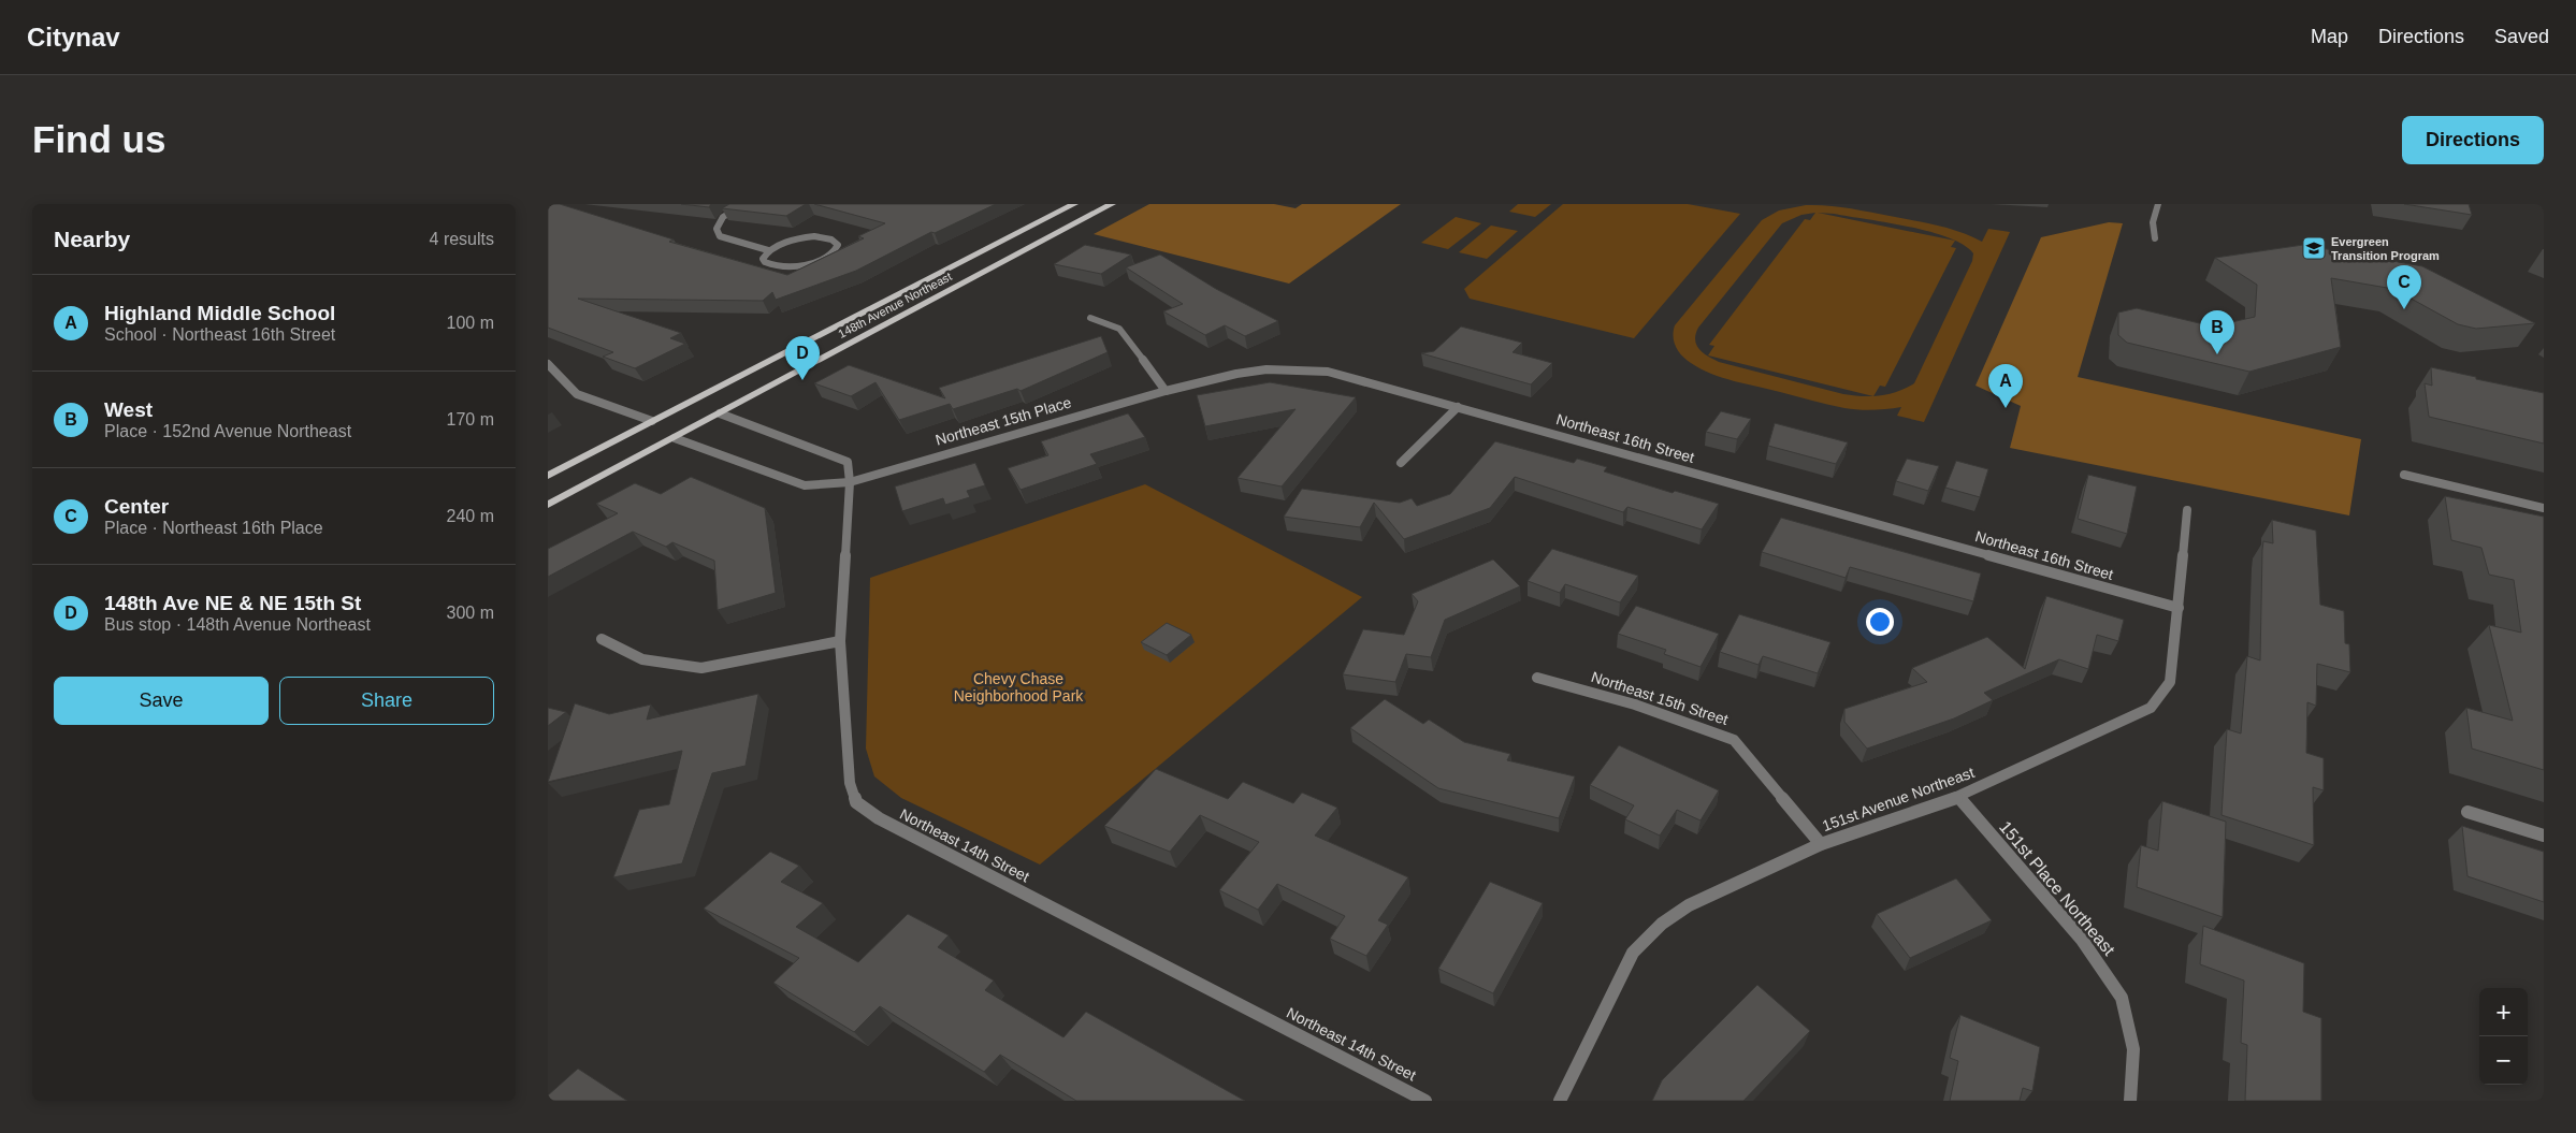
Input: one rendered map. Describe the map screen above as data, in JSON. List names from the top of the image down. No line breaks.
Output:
{"streets":{"main road":["148th Avenue Northeast"],"street":["Northeast 15th Place","Northeast 16th Street","Northeast 15th Street","151st Avenue Northeast","Northeast 14th Street","151st Place Northeast"]},"crossings":[["Northeast 15th Place","Northeast 16th Street"],["Northeast 15th Place","Northeast 14th Street"],["Northeast 16th Street","151st Avenue Northeast"],["Northeast 15th Street","151st Avenue Northeast"],["151st Avenue Northeast","151st Place Northeast"]],"parks":["Chevy Chase Neighborhood Park"],"places":{"school or university":["Evergreen Transition Program"]},"page":{"header":"Citynav","nav":["Map","Directions","Saved"],"buttons":["Directions",["Save","Share"]],"title":"Find us","heading":["Nearby","4 results"],"pins":["C","B","D","A"],"list":[{"mark":"A","name":"Highland Middle School","note":"School · Northeast 16th Street","value":"100 m"},{"mark":"B","name":"West","note":"Place · 152nd Avenue Northeast","value":"170 m"},{"mark":"C","name":"Center","note":"Place · Northeast 16th Place","value":"240 m"},{"mark":"D","name":"148th Ave NE & NE 15th St","note":"Bus stop · 148th Avenue Northeast","value":"300 m"}],"map_buttons":["+","−"]}}
